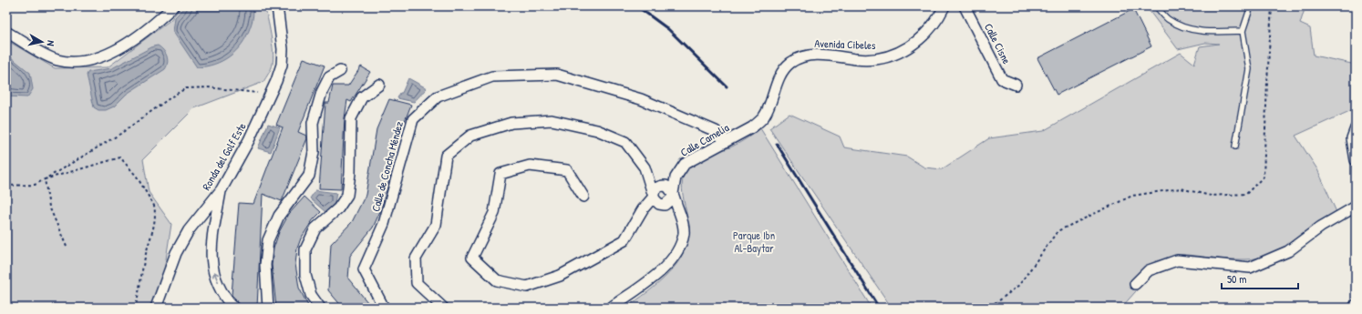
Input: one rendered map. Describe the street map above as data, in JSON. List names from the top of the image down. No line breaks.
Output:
{"streets":{"street":["Calle Cisne","Avenida Cibeles","Calle Camelia","Ronda del Golf Este","Calle de Concha Méndez"]},"crossings":[["Avenida Cibeles","Calle Camelia"],["Calle Camelia","Calle de Concha Méndez"]],"parks":["Parque Ibn Al-Baytar"],"scale_bar":"50 m","north":"right"}
